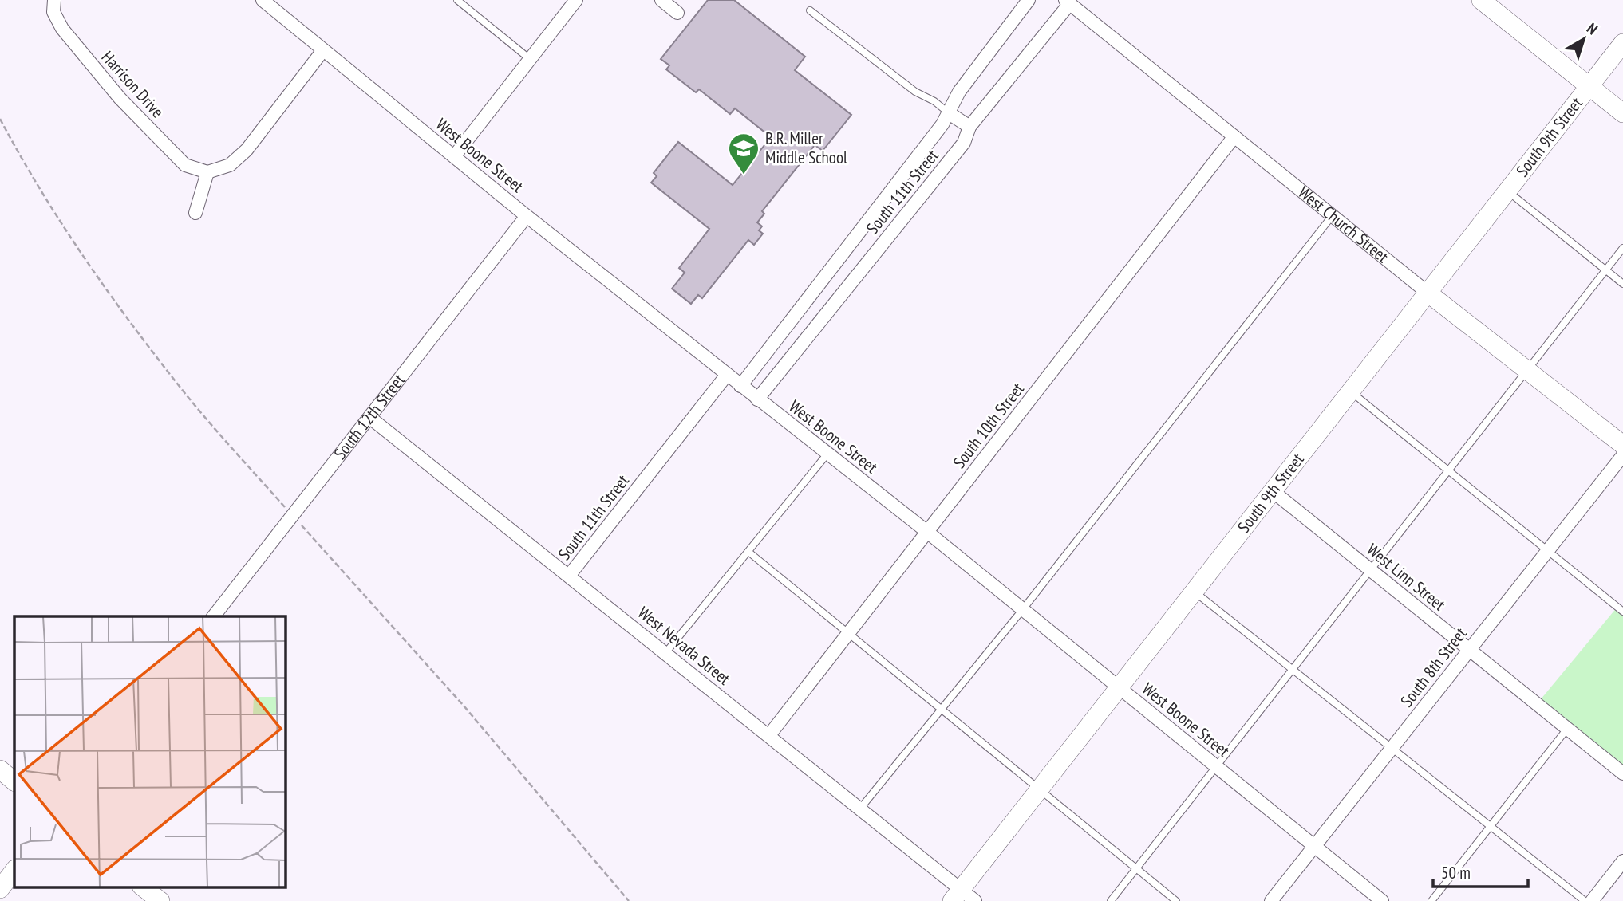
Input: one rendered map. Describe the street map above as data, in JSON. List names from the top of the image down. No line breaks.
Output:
{"streets":{"main road":["South 9th Street","West Church Street"],"street":["Harrison Drive","West Boone Street","South 11th Street","South 12th Street","South 10th Street","West Linn Street","West Nevada Street","South 8th Street"]},"crossings":[["South 9th Street","West Boone Street"],["South 9th Street","West Church Street"],["South 9th Street","West Linn Street"],["South 9th Street","West Nevada Street"],["West Boone Street","South 11th Street"],["West Boone Street","South 12th Street"],["West Boone Street","South 10th Street"],["West Boone Street","South 8th Street"],["South 11th Street","West Church Street"],["South 11th Street","West Nevada Street"],["West Church Street","South 10th Street"],["South 12th Street","West Nevada Street"],["South 10th Street","West Nevada Street"],["West Linn Street","South 8th Street"]],"places":{"school or university":["B.R. Miller Middle School"]},"scale_bar":"50 m","north":"top right"}
